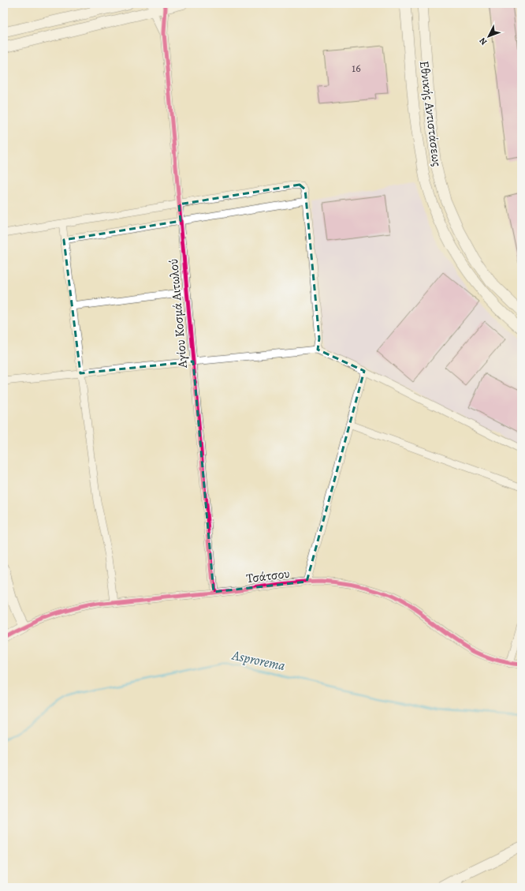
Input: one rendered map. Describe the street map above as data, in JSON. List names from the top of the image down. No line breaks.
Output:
{"streets":{"main road":["Εθνικής Αντιστάσεως","Τσάτσου"],"street":["Αγίου Κοσμά Αιτωλού"]},"crossings":[["Αγίου Κοσμά Αιτωλού","Τσάτσου"]],"water":["Asprorema"],"house_numbers":["16"],"north":"bottom left"}
